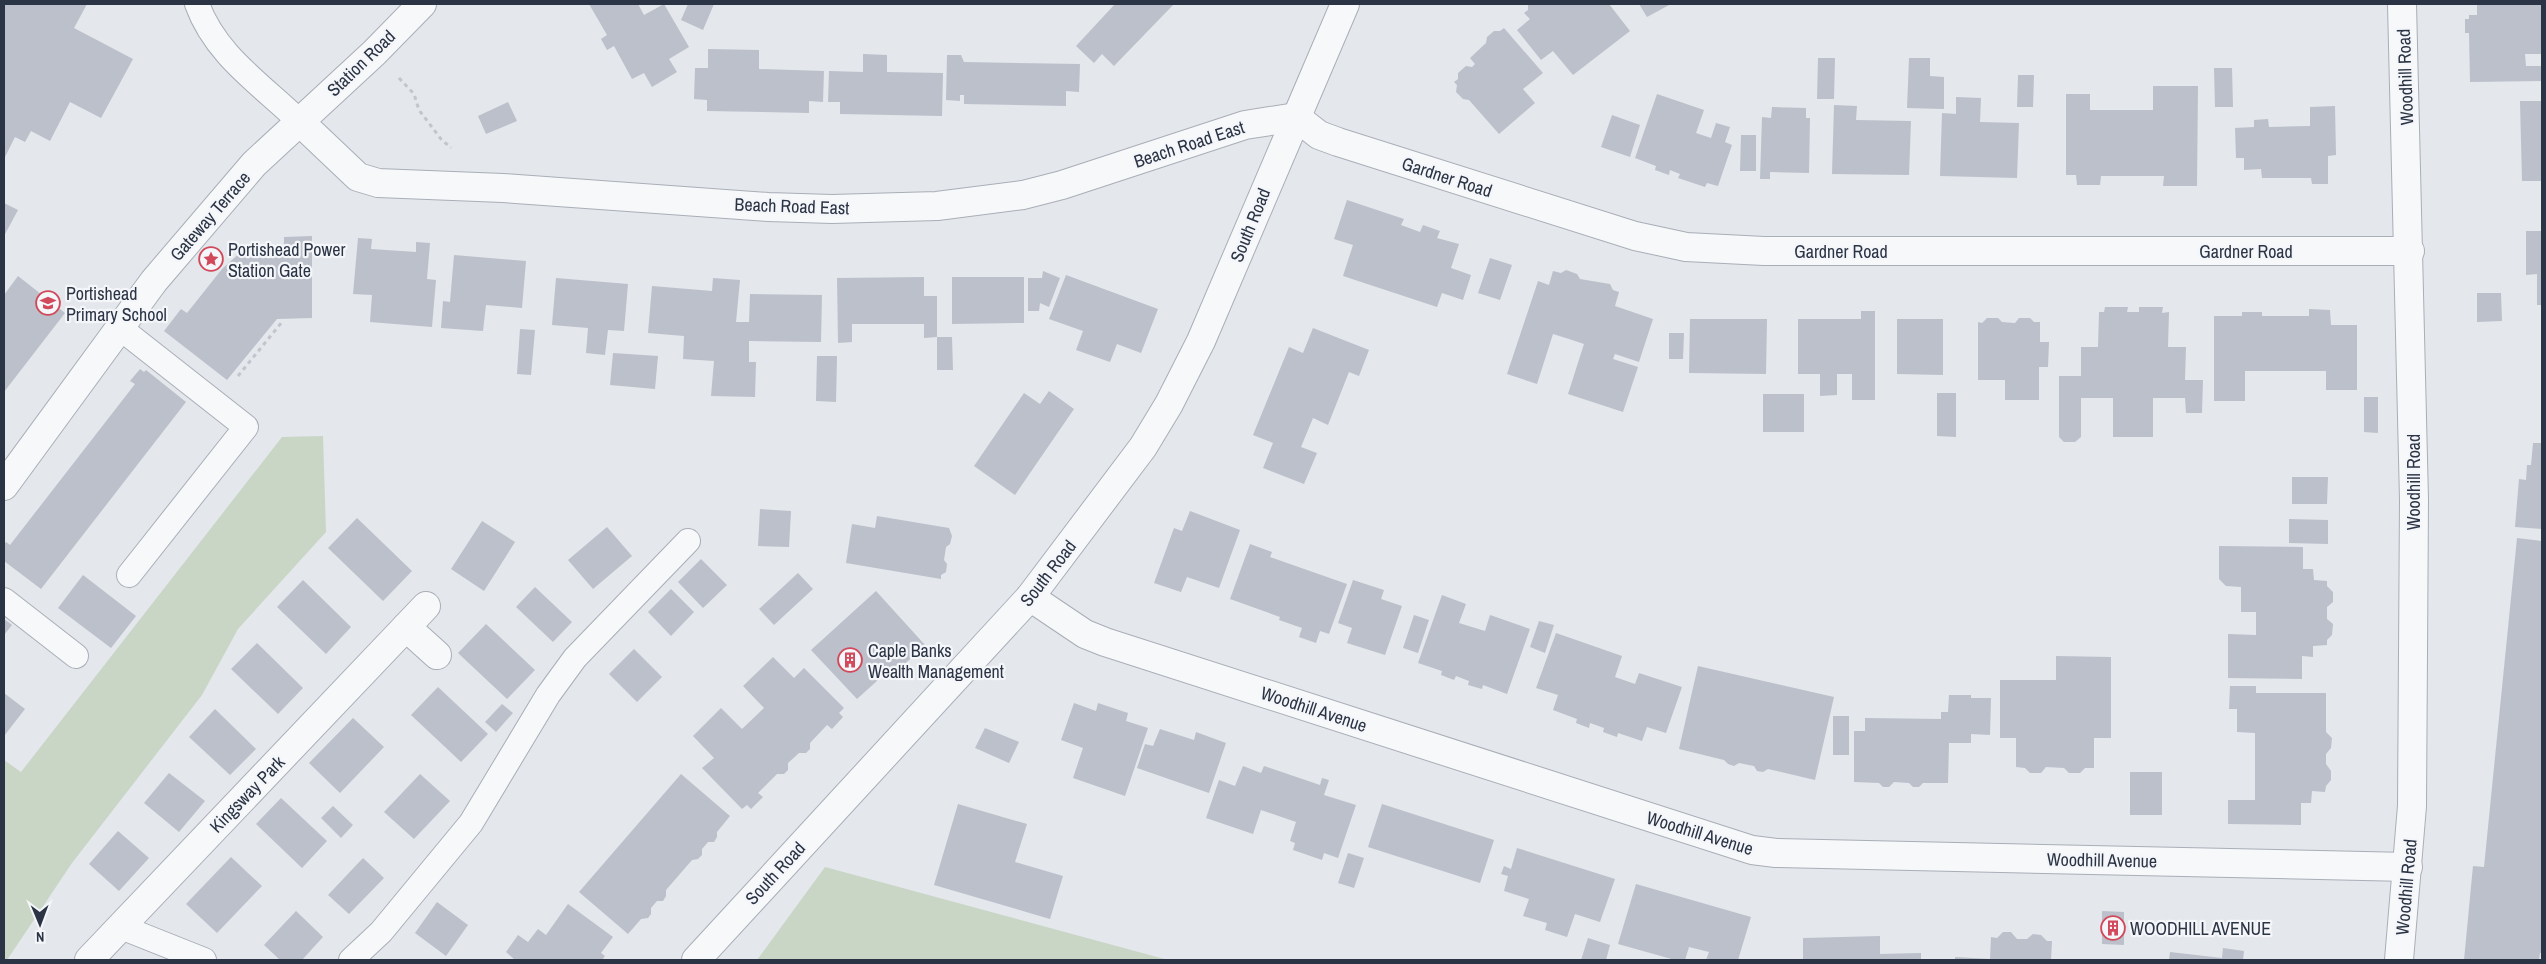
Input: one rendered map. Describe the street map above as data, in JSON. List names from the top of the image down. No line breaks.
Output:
{"streets":{"street":["Station Road","Woodhill Road","Beach Road East","Gardner Road","Gateway Terrace","South Road","Woodhill Avenue","Kingsway Park"]},"crossings":[["Station Road","Beach Road East"],["Station Road","Gateway Terrace"],["Woodhill Road","Gardner Road"],["Woodhill Road","Woodhill Avenue"],["Beach Road East","Gardner Road"],["Beach Road East","Gateway Terrace"],["Beach Road East","South Road"],["Gardner Road","South Road"],["South Road","Woodhill Avenue"]],"places":{"place":["Portishead Power Station Gate"],"school or university":["Portishead Primary School"],"building":["Caple Banks Wealth Management","WOODHILL AVENUE"]},"north":"bottom"}
